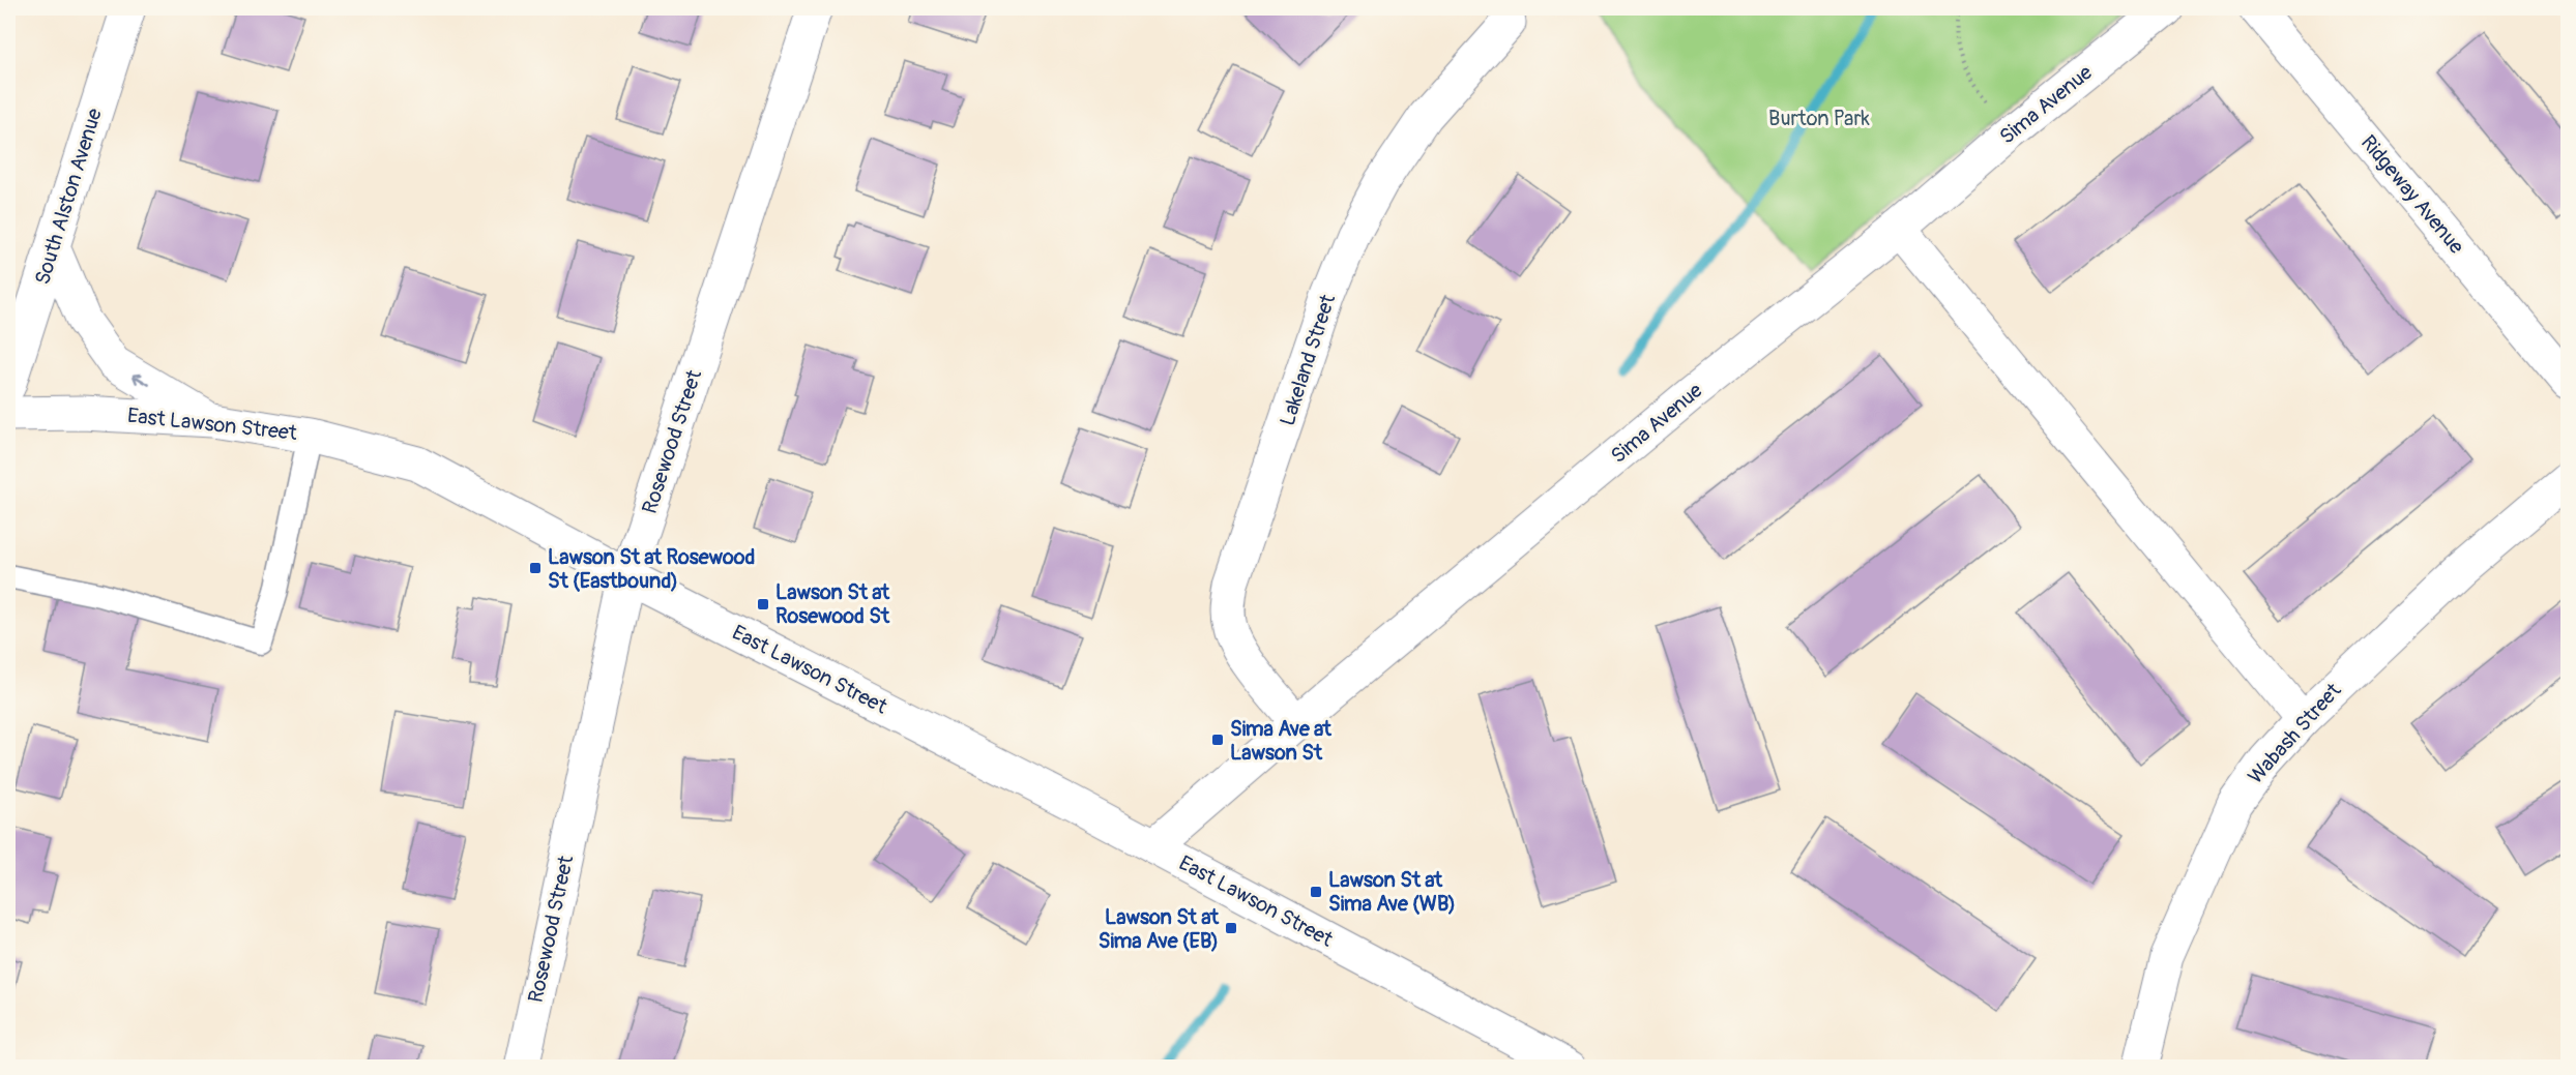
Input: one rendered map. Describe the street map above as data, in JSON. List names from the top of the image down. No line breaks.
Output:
{"streets":{"street":["Sima Avenue","Ridgeway Avenue","South Alston Avenue","Lakeland Street","East Lawson Street","Rosewood Street","Wabash Street"]},"crossings":[["Sima Avenue","Lakeland Street"],["Sima Avenue","East Lawson Street"],["East Lawson Street","Rosewood Street"]],"parks":["Burton Park"],"places":{"transit":["Lawson St at Rosewood St (Eastbound)","Lawson St at Rosewood St","Sima Ave at Lawson St","Lawson St at Sima Ave (WB)","Lawson St at Sima Ave (EB)"]}}
